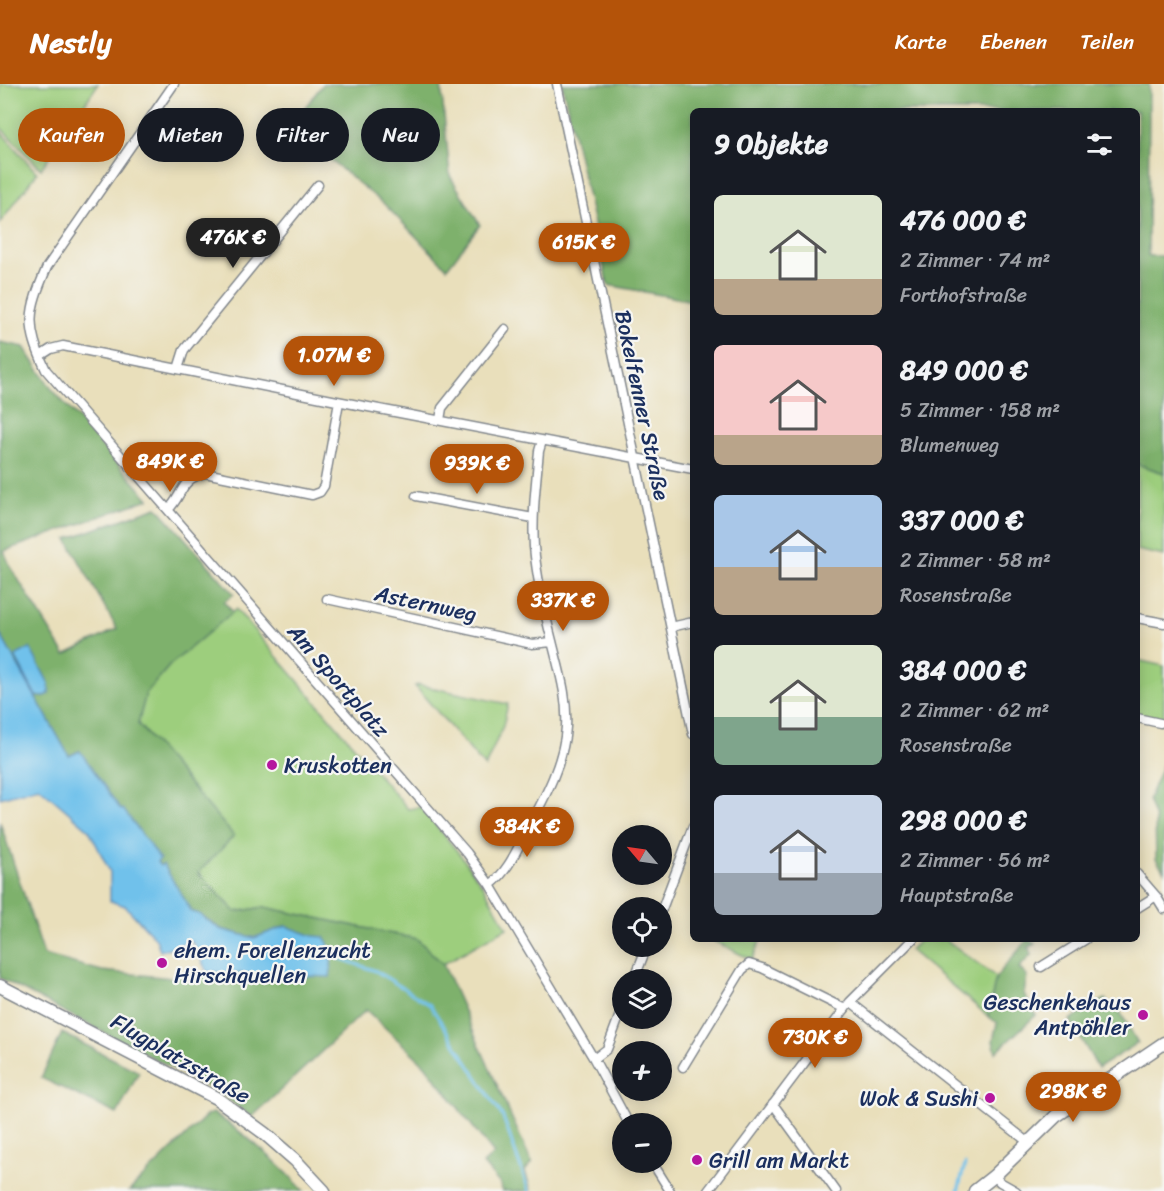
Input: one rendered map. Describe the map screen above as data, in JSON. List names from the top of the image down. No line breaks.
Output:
{"streets":{"street":["Bokelfenner Straße","Asternweg","Am Sportplatz","Flugplatzstraße"]},"places":["Kruskotten","ehem. Forellenzucht Hirschquellen","Geschenkehaus Antpöhler","Wok & Sushi","Grill am Markt"],"north":"top left","page":{"header":"Nestly","nav":["Karte","Ebenen","Teilen"],"chip":["Kaufen","Mieten","Filter","Neu"],"heading":"9 Objekte","list":[{"name":"476 000 €","note":"2 Zimmer · 74 m² · Forthofstraße"},{"name":"849 000 €","note":"5 Zimmer · 158 m² · Blumenweg"},{"name":"337 000 €","note":"2 Zimmer · 58 m² · Rosenstraße"},{"name":"384 000 €","note":"2 Zimmer · 62 m² · Rosenstraße"},{"name":"298 000 €","note":"2 Zimmer · 56 m² · Hauptstraße"}],"price":["476K €","615K €","1.07M €","849K €","939K €","337K €","384K €","730K €","298K €"],"map_buttons":["+","−"]}}
